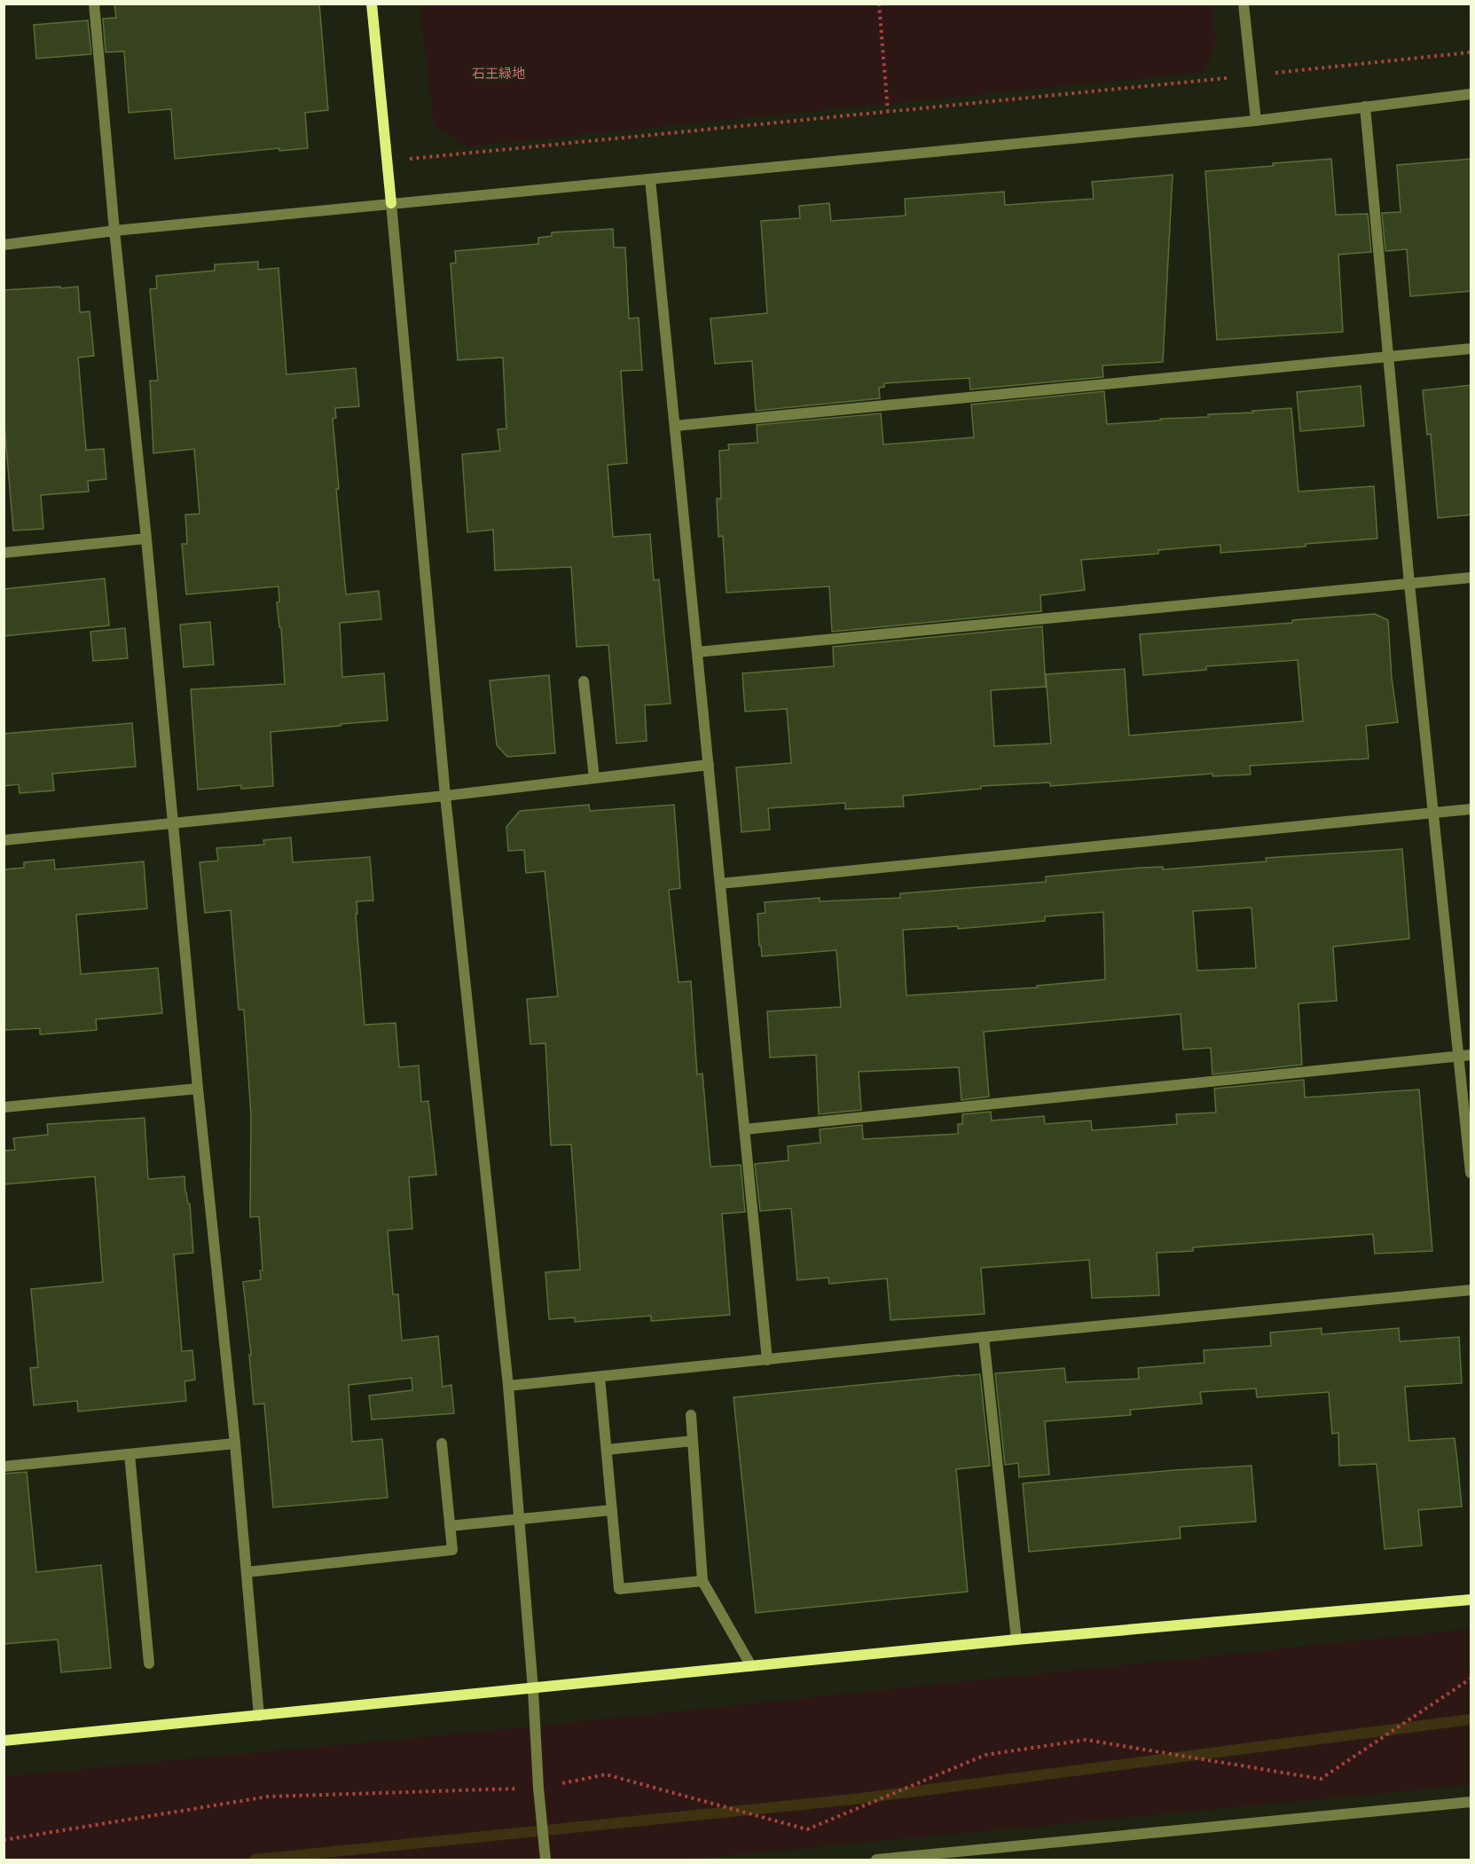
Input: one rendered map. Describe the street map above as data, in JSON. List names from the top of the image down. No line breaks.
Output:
{"parks":["石王緑地"]}
